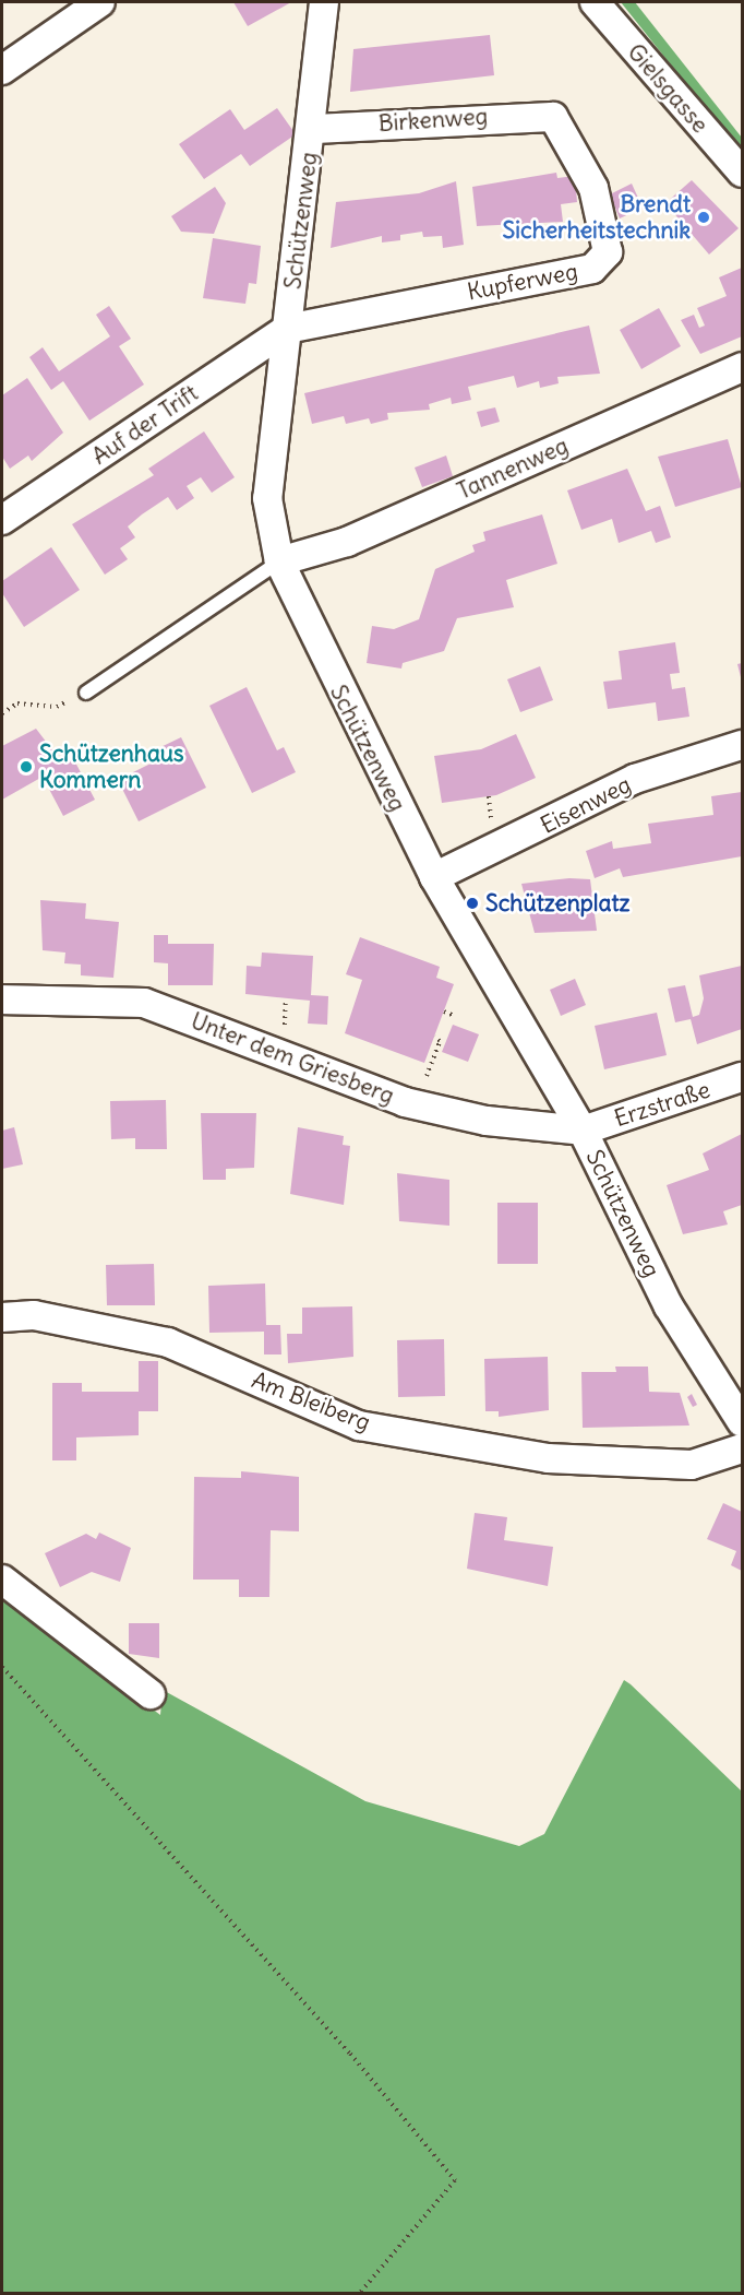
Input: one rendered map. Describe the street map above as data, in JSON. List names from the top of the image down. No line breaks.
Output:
{"streets":{"street":["Gielsgasse","Birkenweg","Schützenweg","Kupferweg","Auf der Trift","Tannenweg","Eisenweg","Unter dem Griesberg","Erzstraße","Am Bleiberg"]},"crossings":[["Birkenweg","Schützenweg"],["Birkenweg","Kupferweg"],["Schützenweg","Kupferweg"],["Schützenweg","Auf der Trift"],["Schützenweg","Tannenweg"],["Schützenweg","Eisenweg"],["Schützenweg","Unter dem Griesberg"],["Schützenweg","Erzstraße"],["Kupferweg","Auf der Trift"],["Unter dem Griesberg","Erzstraße"]],"places":["Brendt Sicherheitstechnik","Schützenhaus Kommern","Schützenplatz"]}
